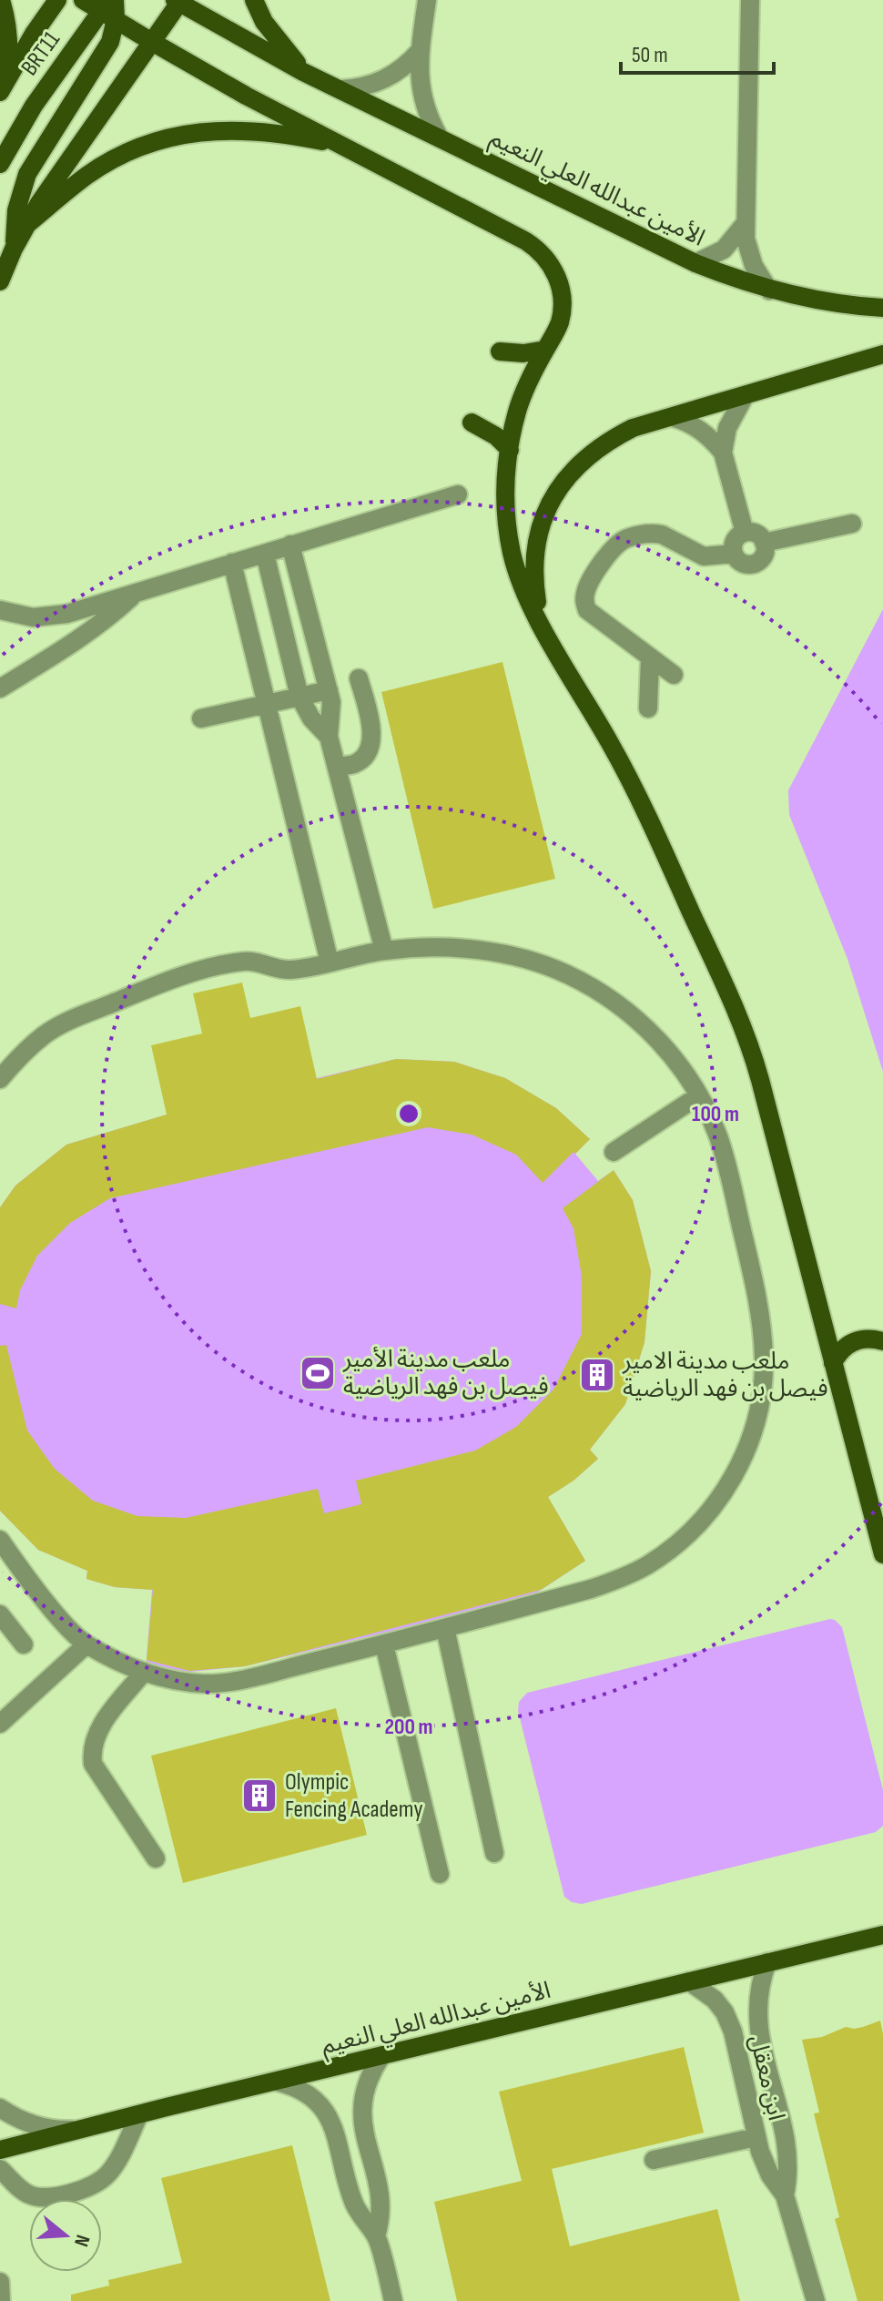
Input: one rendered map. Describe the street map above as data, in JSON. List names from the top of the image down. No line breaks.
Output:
{"streets":{"main road":["BRT11","الأمين عبدالله العلي النعيم"],"street":["ابن معقل"]},"crossings":[["الأمين عبدالله العلي النعيم","ابن معقل"]],"places":{"sports":["ملعب مدينة الأمير فيصل بن فهد الرياضية"],"building":["ملعب مدينة الامير فيصل بن فهد الرياضية","Olympic Fencing Academy"]},"scale_bar":"50 m","north":"right","rings":["100 m","200 m"]}
